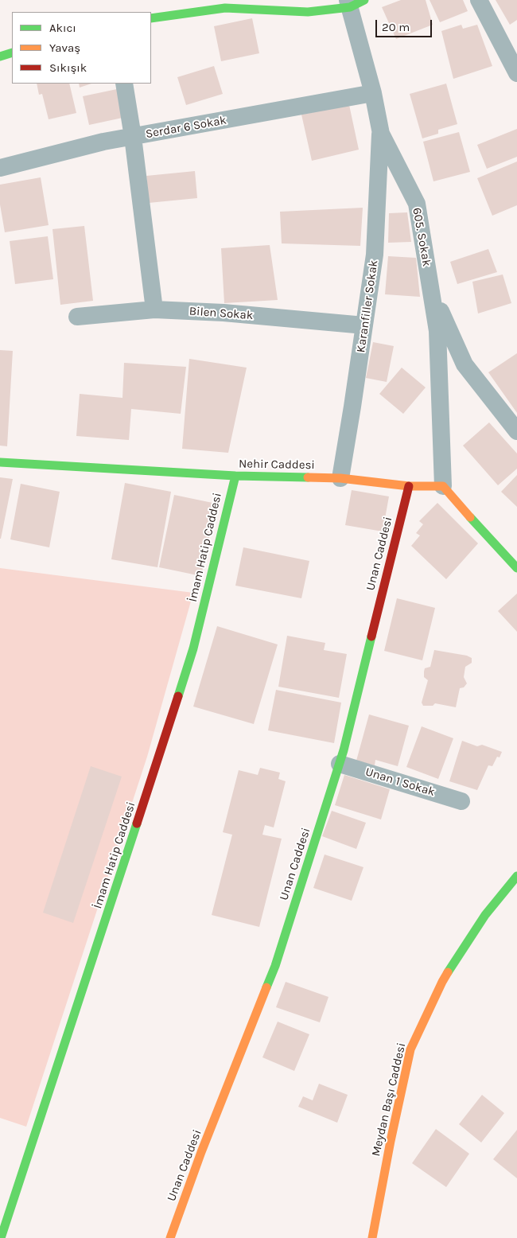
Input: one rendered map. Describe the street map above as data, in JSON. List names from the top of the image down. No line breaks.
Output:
{"streets":{"street":["Serdar 6 Sokak","605. Sokak","Karanfiller Sokak","Bilen Sokak","Nehir Caddesi","İmam Hatip Caddesi","Unan Caddesi","Unan 1 Sokak","Meydan Başı Caddesi"]},"crossings":[["Serdar 6 Sokak","605. Sokak"],["605. Sokak","Karanfiller Sokak"],["605. Sokak","Nehir Caddesi"],["Karanfiller Sokak","Bilen Sokak"],["Karanfiller Sokak","Nehir Caddesi"],["Nehir Caddesi","İmam Hatip Caddesi"],["Nehir Caddesi","Unan Caddesi"],["Unan Caddesi","Unan 1 Sokak"]],"legend":["Akıcı","Yavaş","Sıkışık"],"scale_bar":"20 m"}
